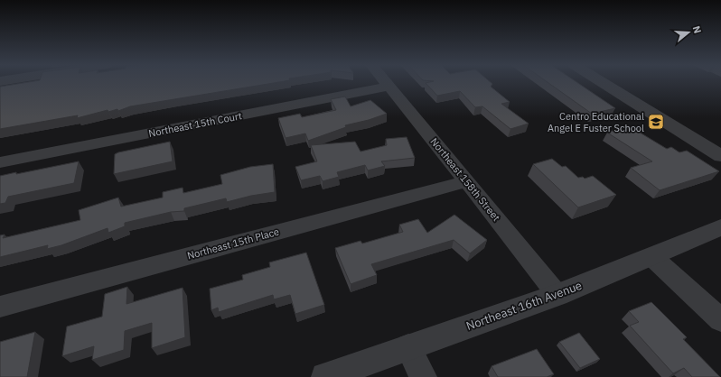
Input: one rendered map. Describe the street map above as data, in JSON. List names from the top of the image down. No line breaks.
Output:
{"streets":{"street":["Northeast 15th Court","Northeast 158th Street","Northeast 15th Place","Northeast 16th Avenue"]},"crossings":[["Northeast 15th Court","Northeast 158th Street"],["Northeast 158th Street","Northeast 15th Place"],["Northeast 158th Street","Northeast 16th Avenue"]],"places":{"school or university":["Centro Educational Angel E Fuster School"]},"north":"right"}
